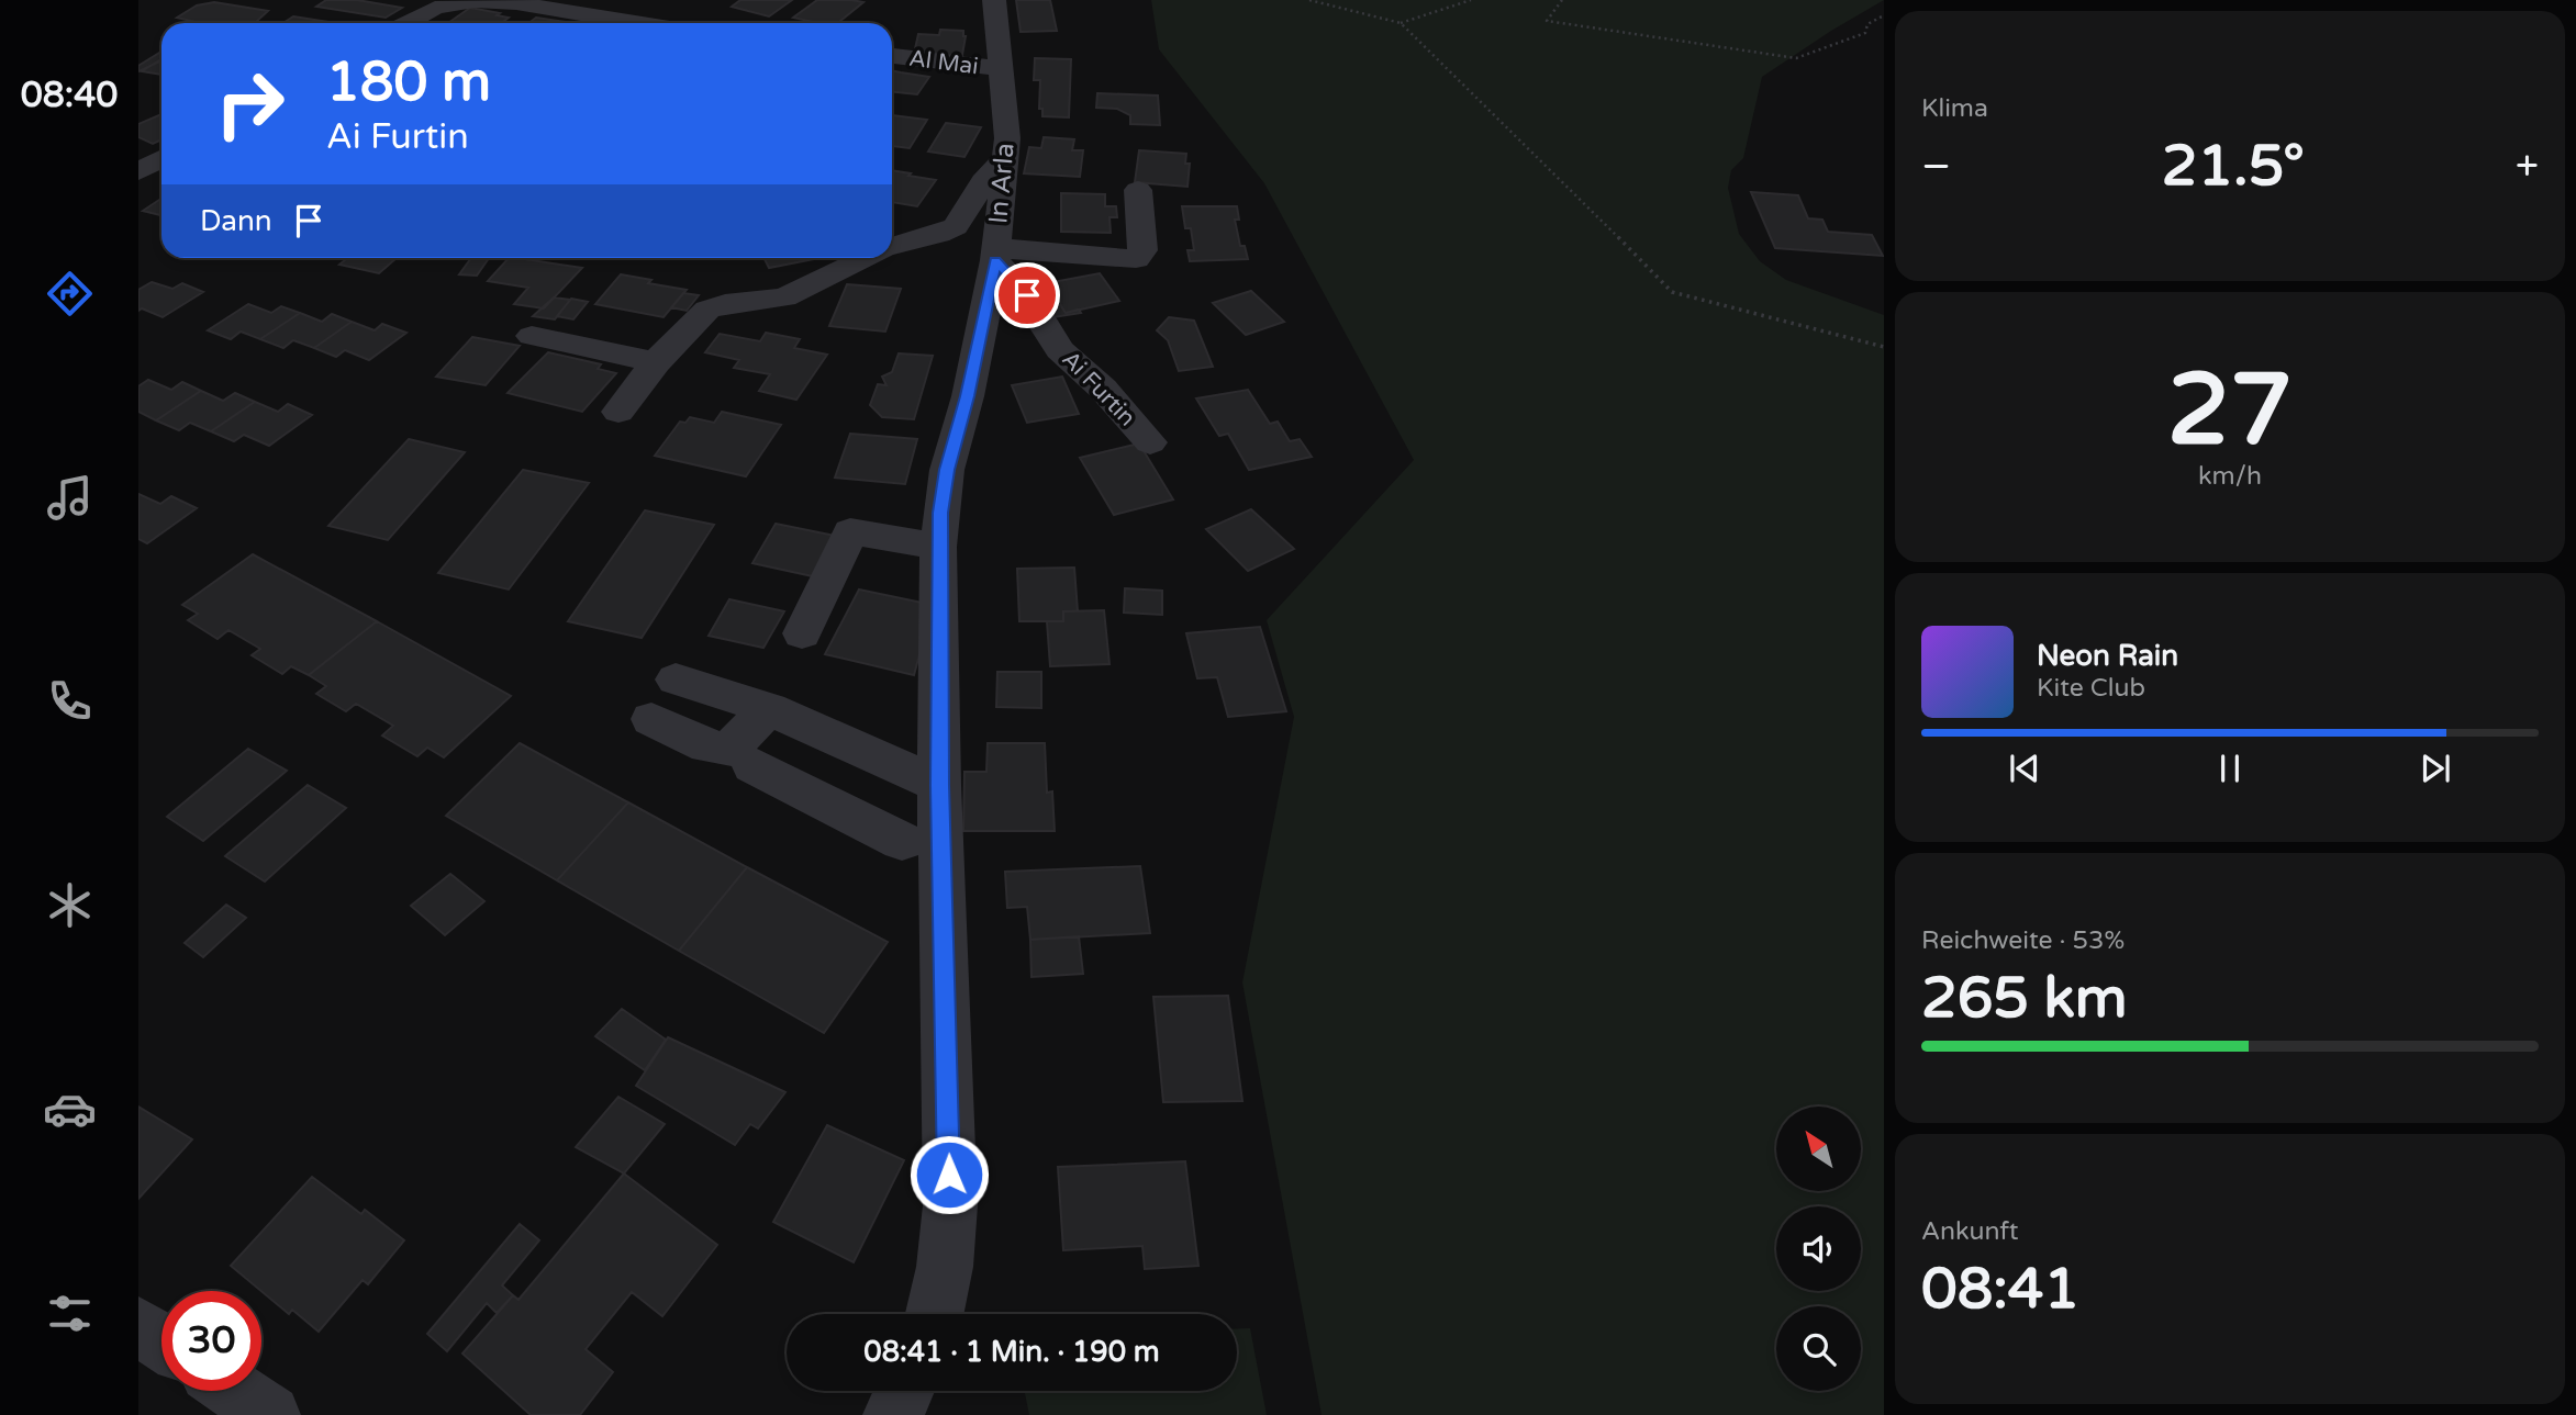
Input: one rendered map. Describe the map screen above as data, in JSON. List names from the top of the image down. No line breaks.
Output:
{"streets":{"street":["Al Mai","In Arla","Ai Furtin"]},"crossings":[["Al Mai","In Arla"],["In Arla","Ai Furtin"]],"north":"top left","page":{"tabs":"08:40","tile":["Klima",["27","km/h"],["Reichweite · 53%","265 km"],["Ankunft","08:41"]],"turn":["180 m","Ai Furtin"],"heat":["−","21.5°","+"],"then":"Dann","song":["Neon Rain","Kite Club"],"limit":"30","trip":"08:41 · 1 Min. · 190 m"}}
